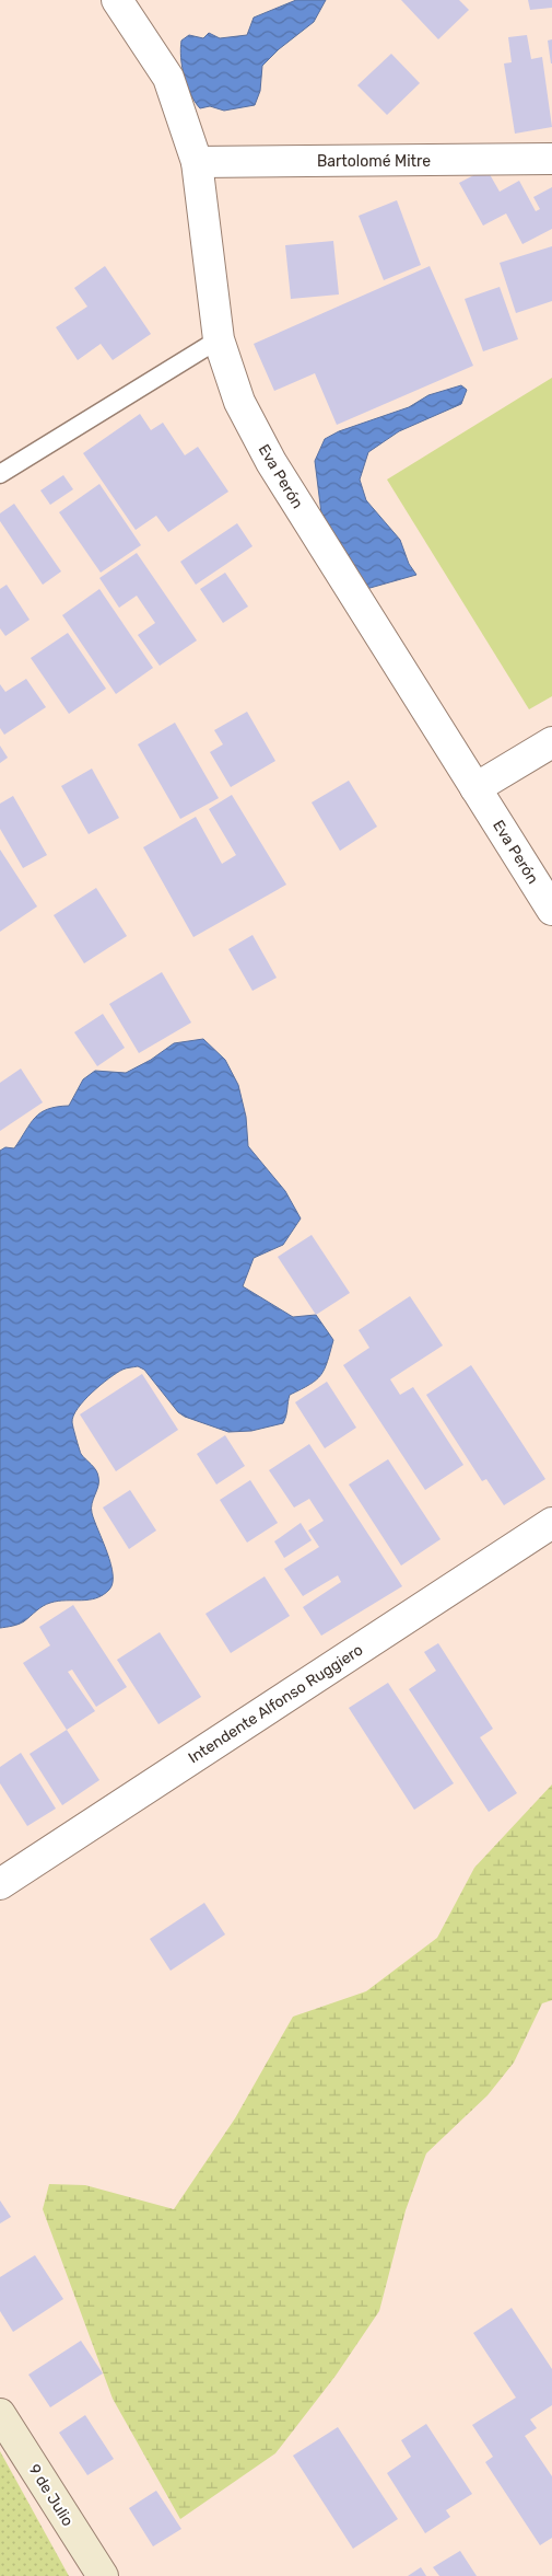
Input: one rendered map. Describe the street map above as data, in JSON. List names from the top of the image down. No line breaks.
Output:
{"streets":{"main road":["9 de Julio"],"street":["Bartolomé Mitre","Eva Perón","Intendente Alfonso Ruggiero"]},"crossings":[["Bartolomé Mitre","Eva Perón"]]}
